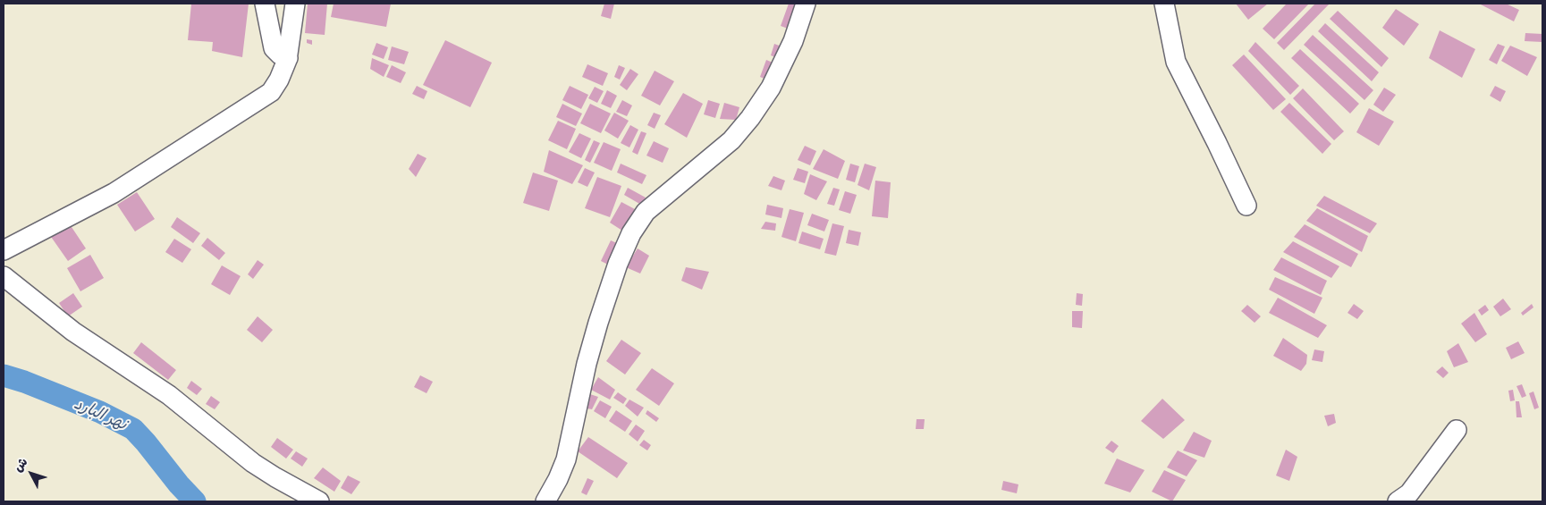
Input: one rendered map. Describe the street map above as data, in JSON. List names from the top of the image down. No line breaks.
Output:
{"water":["نهر البارد"],"north":"top left"}
